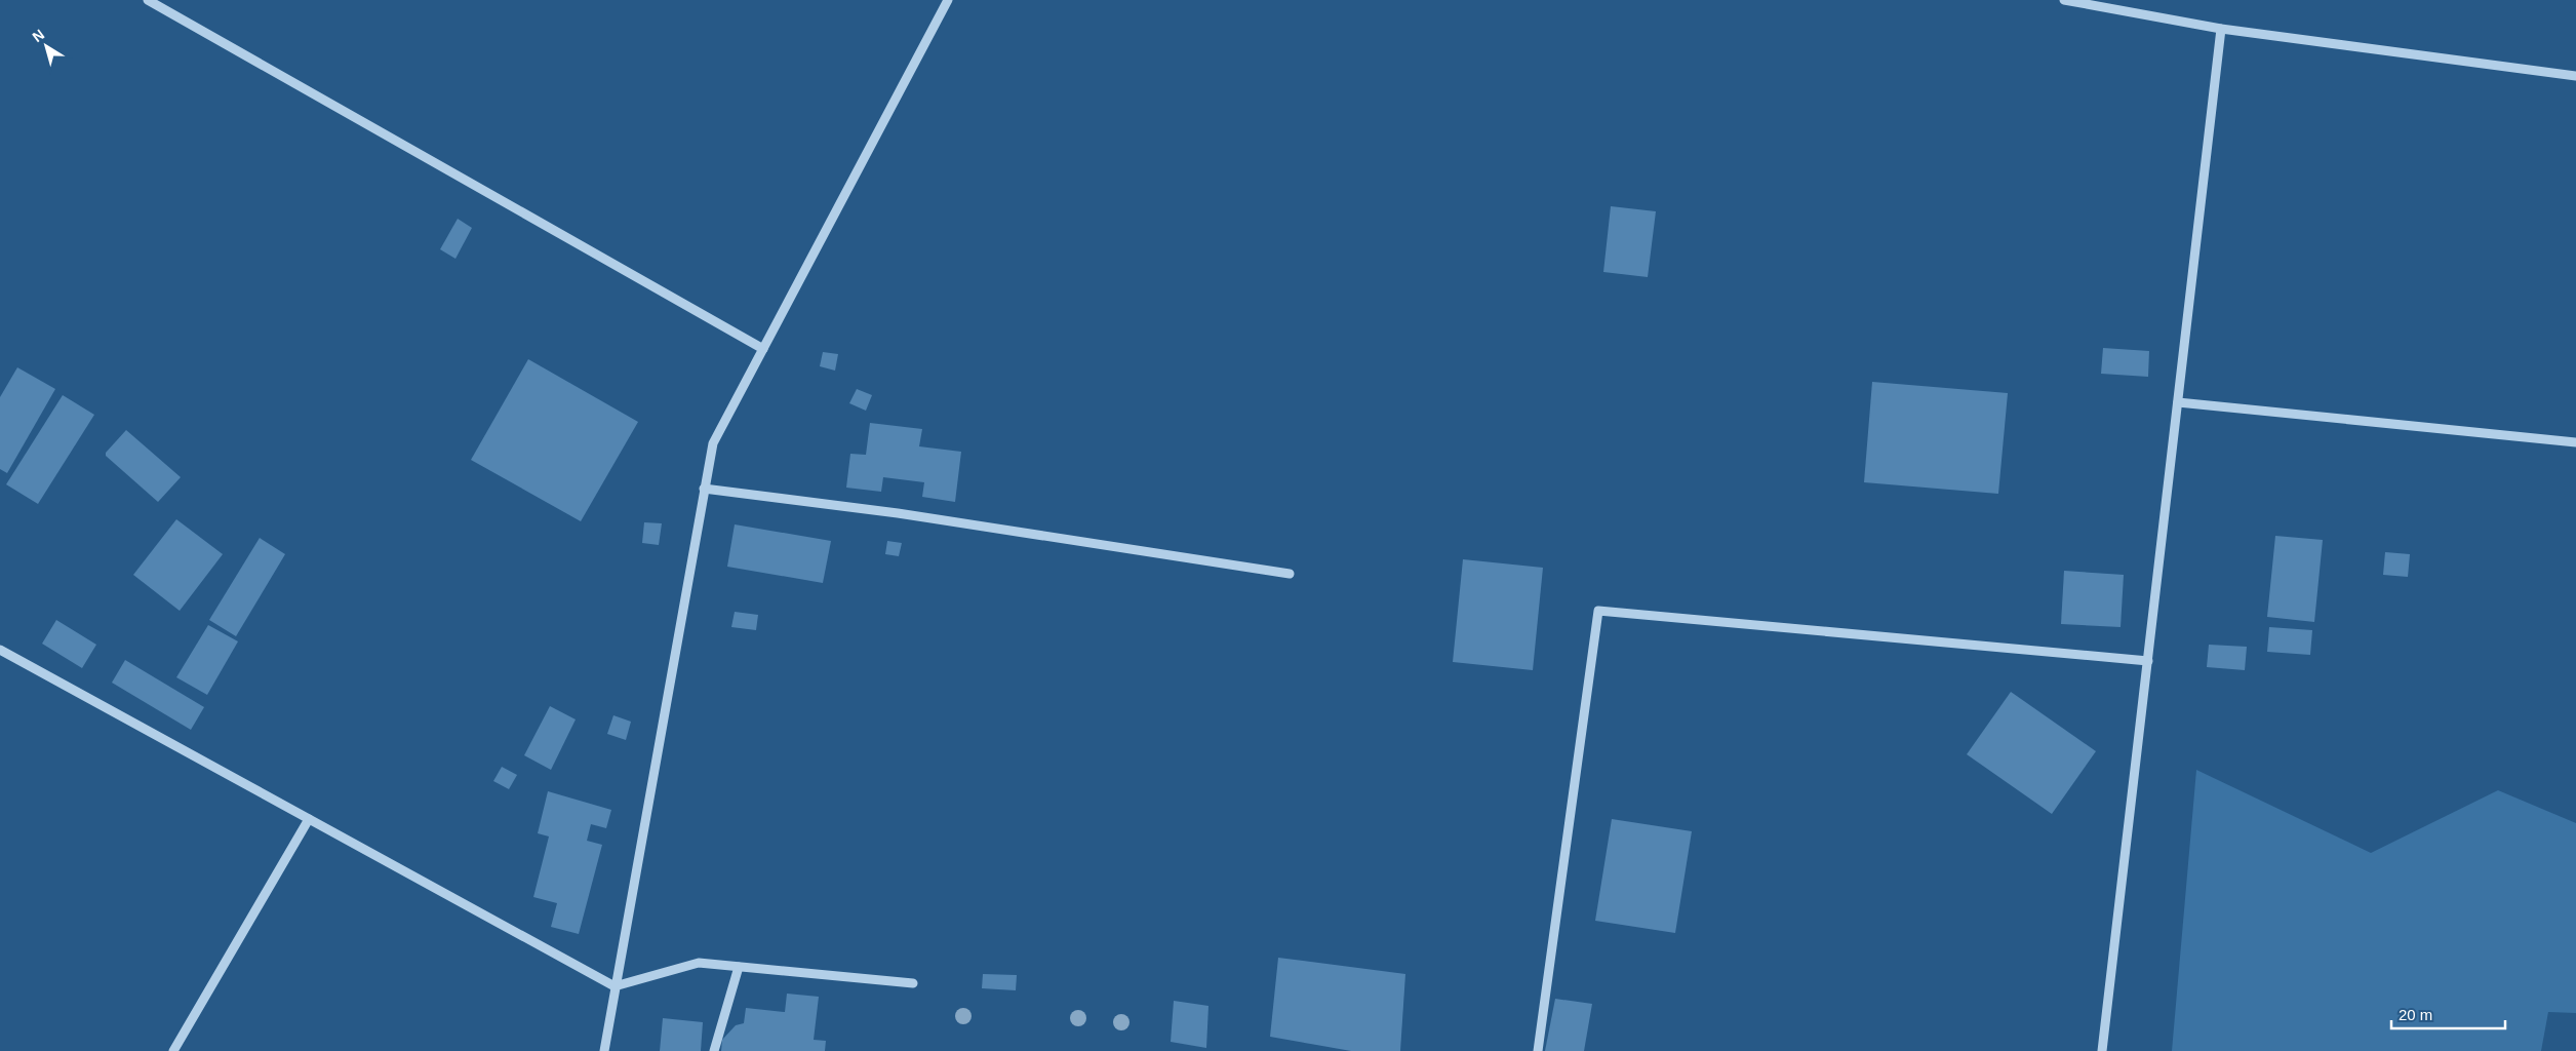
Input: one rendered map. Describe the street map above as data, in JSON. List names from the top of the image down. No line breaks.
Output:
{"scale_bar":"20 m","north":"top left"}
